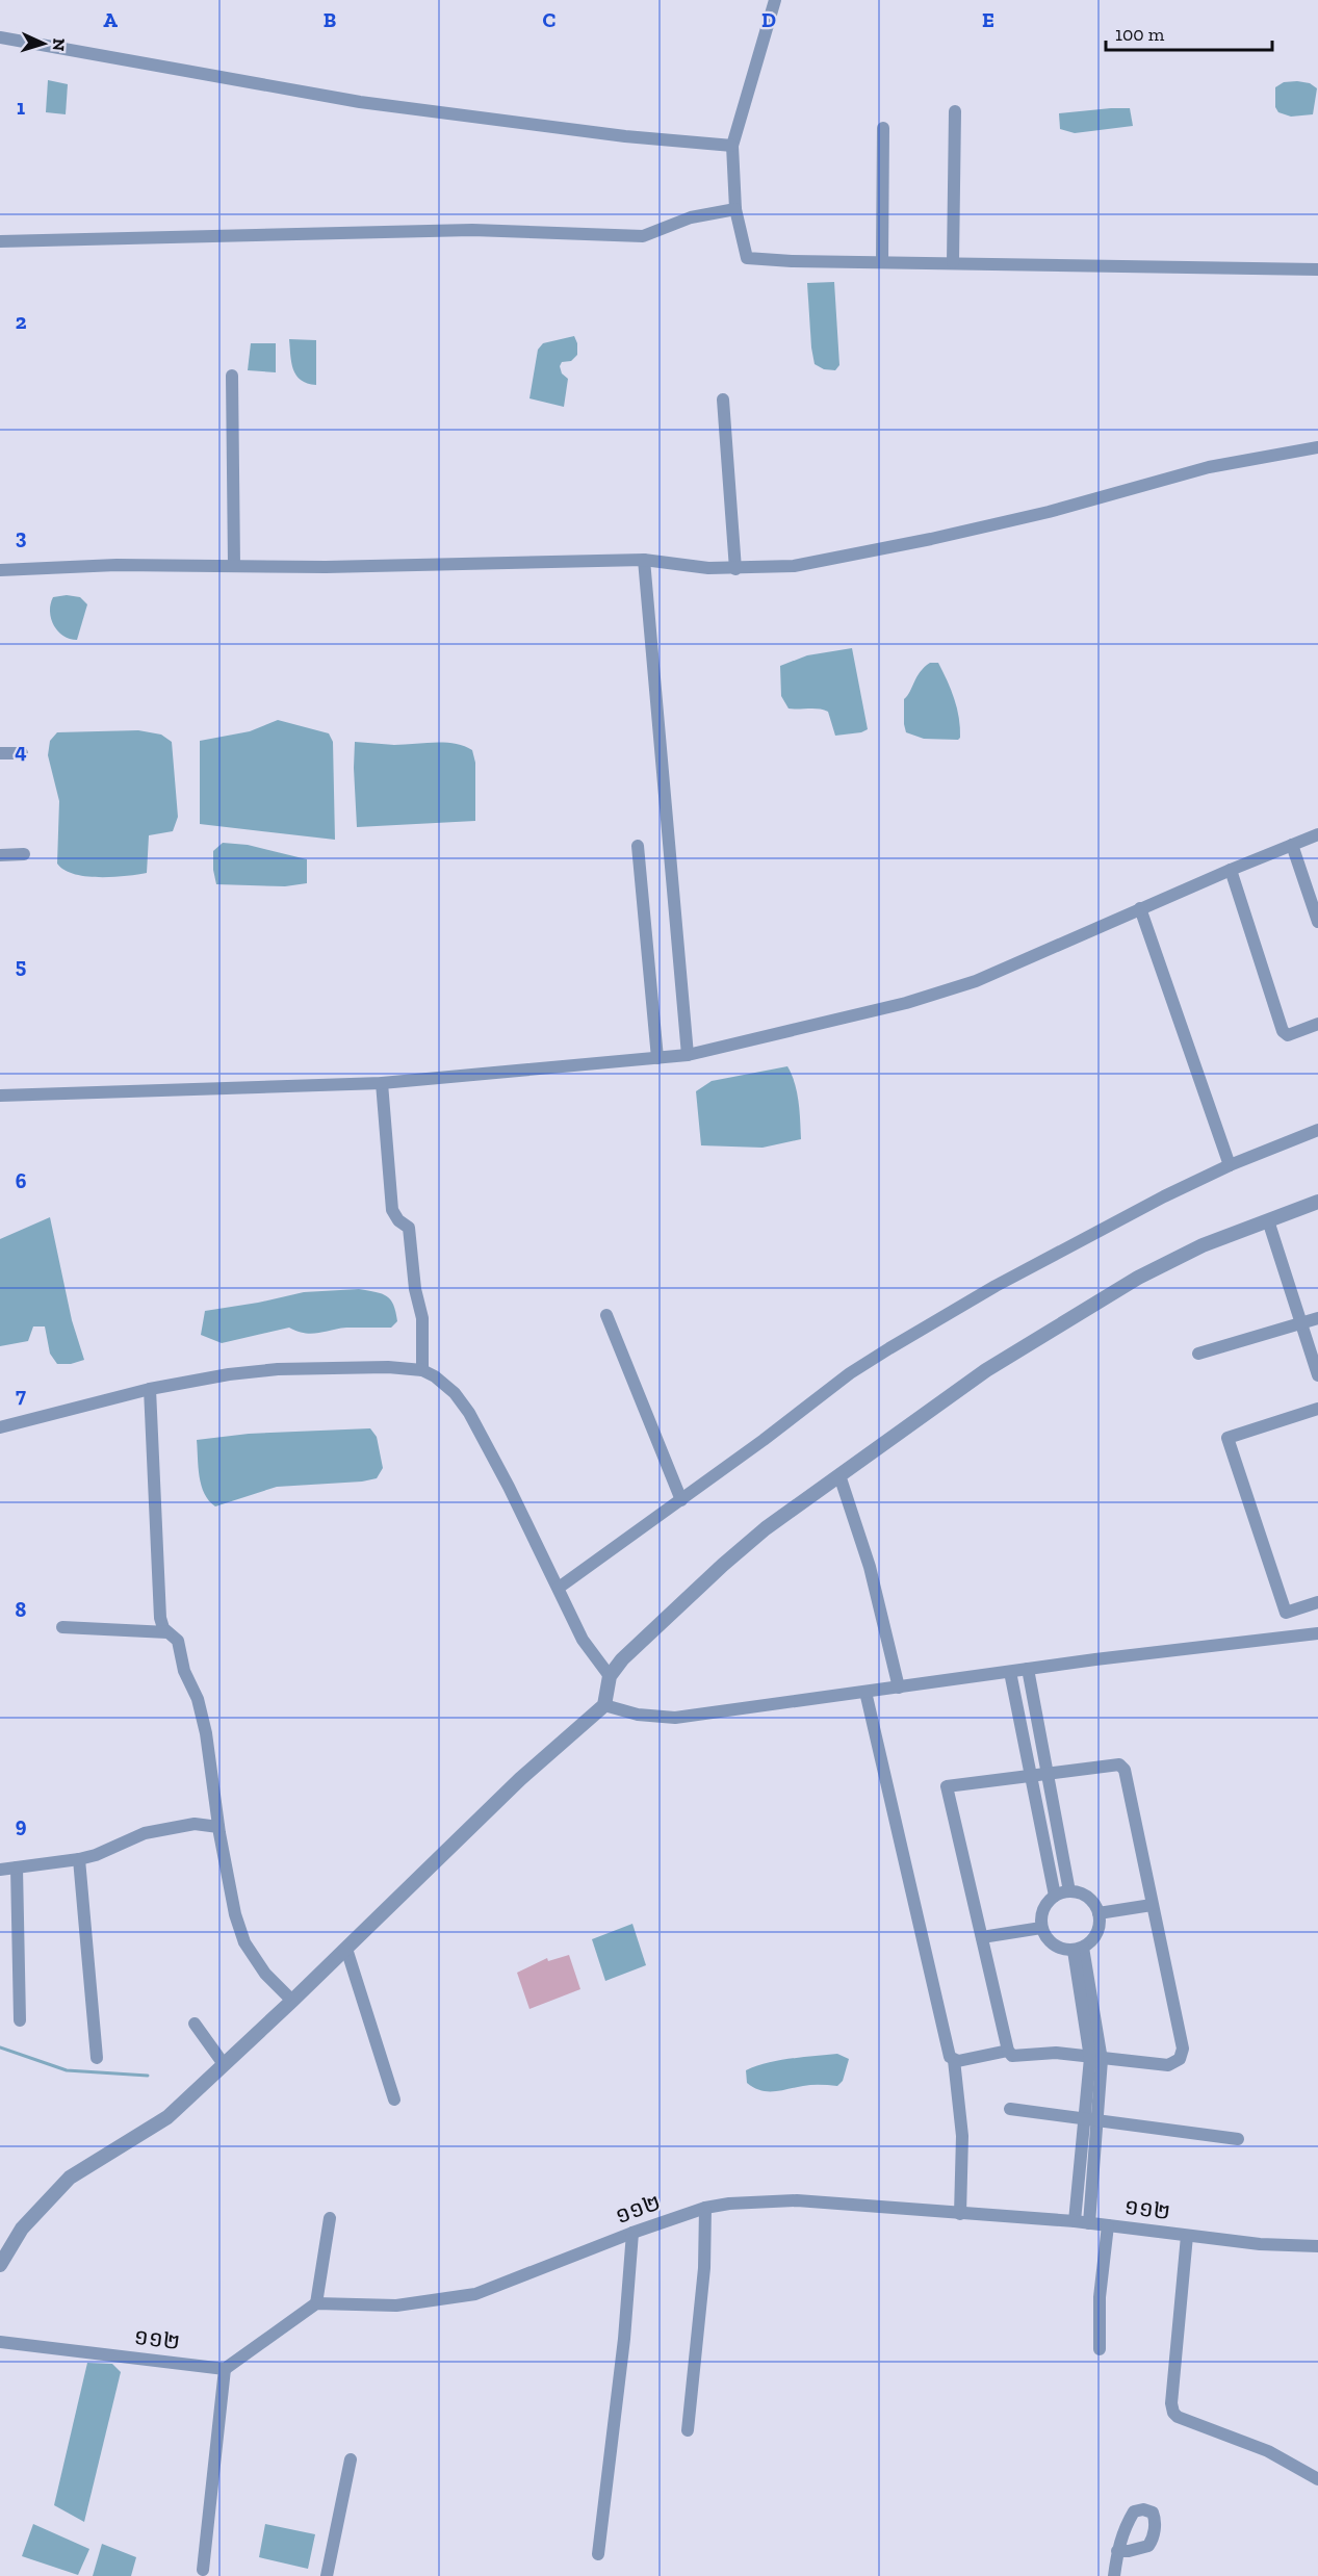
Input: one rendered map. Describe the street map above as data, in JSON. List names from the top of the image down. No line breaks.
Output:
{"streets":{"street":["១១២"]},"scale_bar":"100 m","north":"right","grid":{"columns":["A","B","C","D","E"],"rows":["1","2","3","4","5","6","7","8","9"]}}
